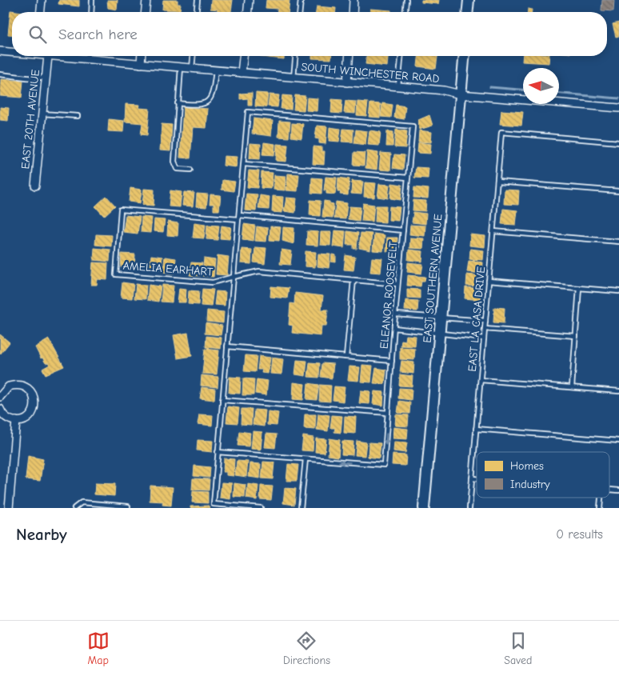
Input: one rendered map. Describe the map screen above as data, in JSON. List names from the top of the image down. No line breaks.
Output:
{"streets":{"main road":["EAST SOUTHERN AVENUE"],"street":["SOUTH WINCHESTER ROAD","EAST 20TH AVENUE"],"lane":["AMELIA EARHART","ELEANOR ROOSEVELT","EAST LA CASA DRIVE"]},"crossings":[["SOUTH WINCHESTER ROAD","EAST 20TH AVENUE"],["SOUTH WINCHESTER ROAD","EAST SOUTHERN AVENUE"]],"legend":["Homes","Industry"],"north":"left","page":{"search":"Search here","heading":["Nearby","0 results"],"nav":["Map","Directions","Saved"]}}
